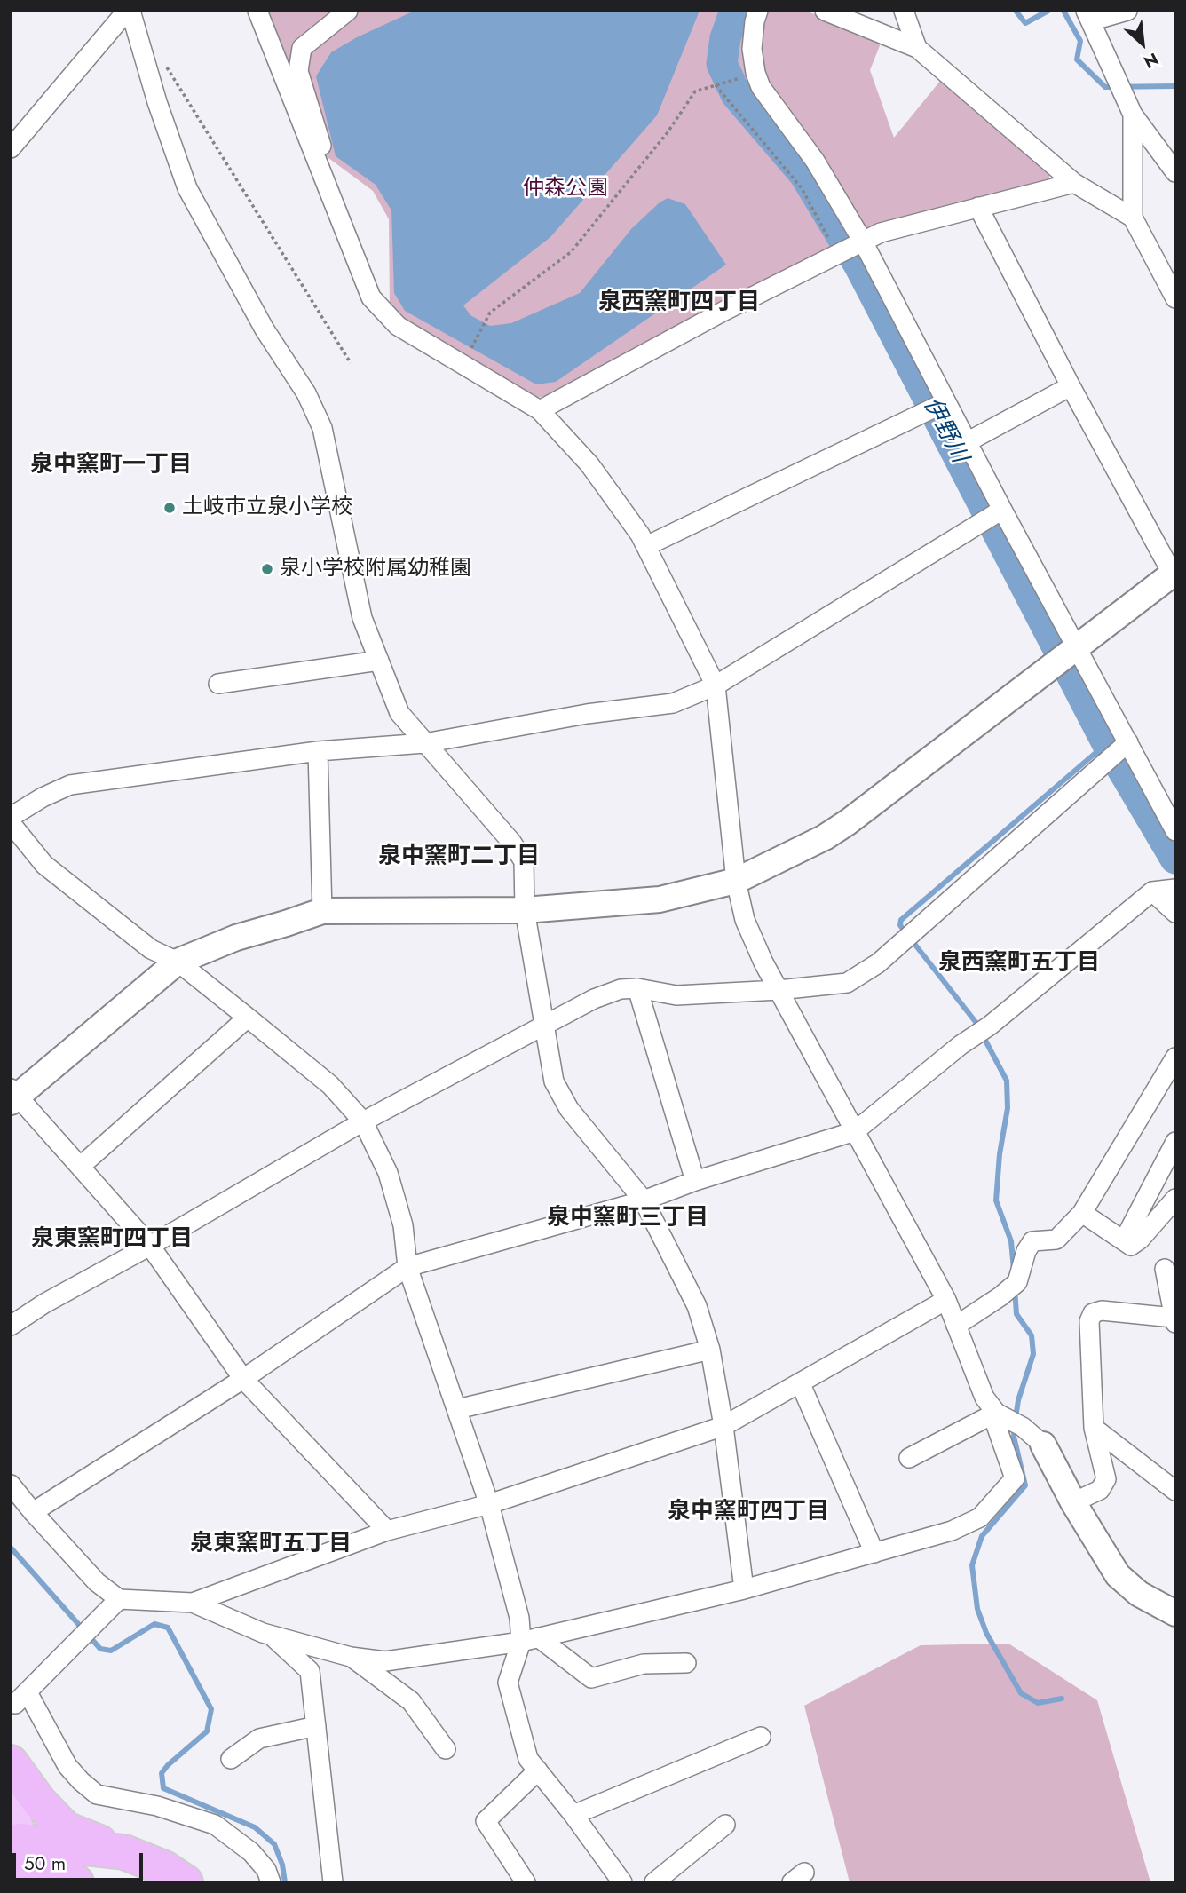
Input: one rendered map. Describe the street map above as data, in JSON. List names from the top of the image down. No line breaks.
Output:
{"districts":["泉西窯町四丁目","泉中窯町一丁目","泉中窯町二丁目","泉西窯町五丁目","泉中窯町三丁目","泉東窯町四丁目","泉中窯町四丁目","泉東窯町五丁目"],"water":["伊野川"],"parks":["仲森公園"],"places":["土岐市立泉小学校","泉小学校附属幼稚園"],"scale_bar":"50 m","north":"bottom right"}
